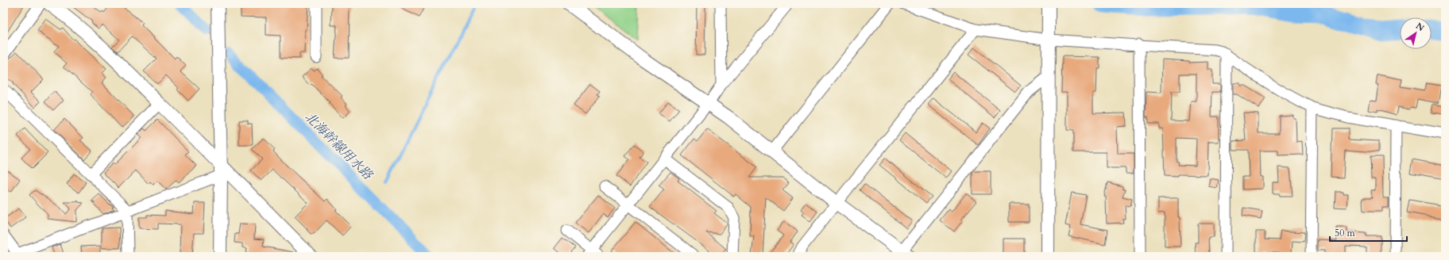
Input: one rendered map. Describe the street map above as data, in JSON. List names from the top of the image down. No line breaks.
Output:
{"water":["北海幹線用水路"],"scale_bar":"50 m","north":"top right"}
